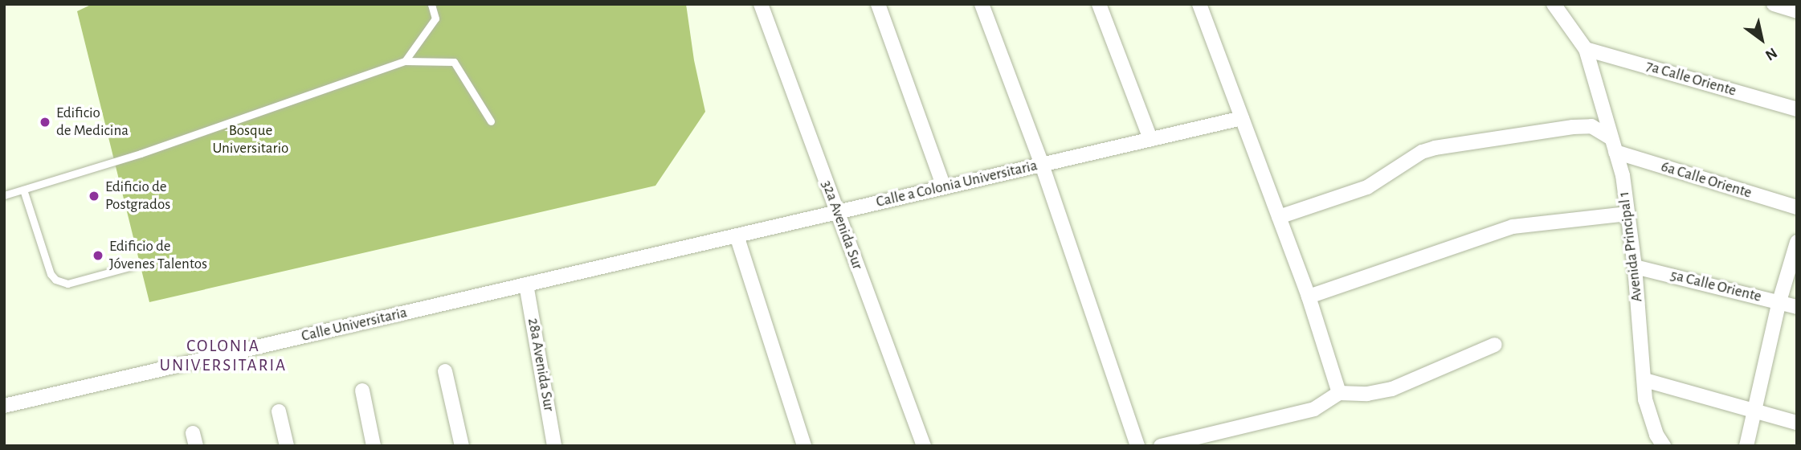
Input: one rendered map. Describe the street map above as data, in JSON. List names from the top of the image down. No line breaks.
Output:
{"streets":{"street":["7a Calle Oriente","6a Calle Oriente","Calle a Colonia Universitaria","32a Avenida Sur","Avenida Principal 1","5a Calle Oriente","Calle Universitaria","28a Avenida Sur"]},"crossings":[["7a Calle Oriente","Avenida Principal 1"],["6a Calle Oriente","Avenida Principal 1"],["Calle a Colonia Universitaria","32a Avenida Sur"],["Calle a Colonia Universitaria","Calle Universitaria"],["Avenida Principal 1","5a Calle Oriente"],["Calle Universitaria","28a Avenida Sur"]],"districts":["COLONIA UNIVERSITARIA"],"parks":["Bosque Universitario"],"places":["Edificio de Medicina","Edificio de Postgrados","Edificio de Jóvenes Talentos"],"north":"bottom right"}
